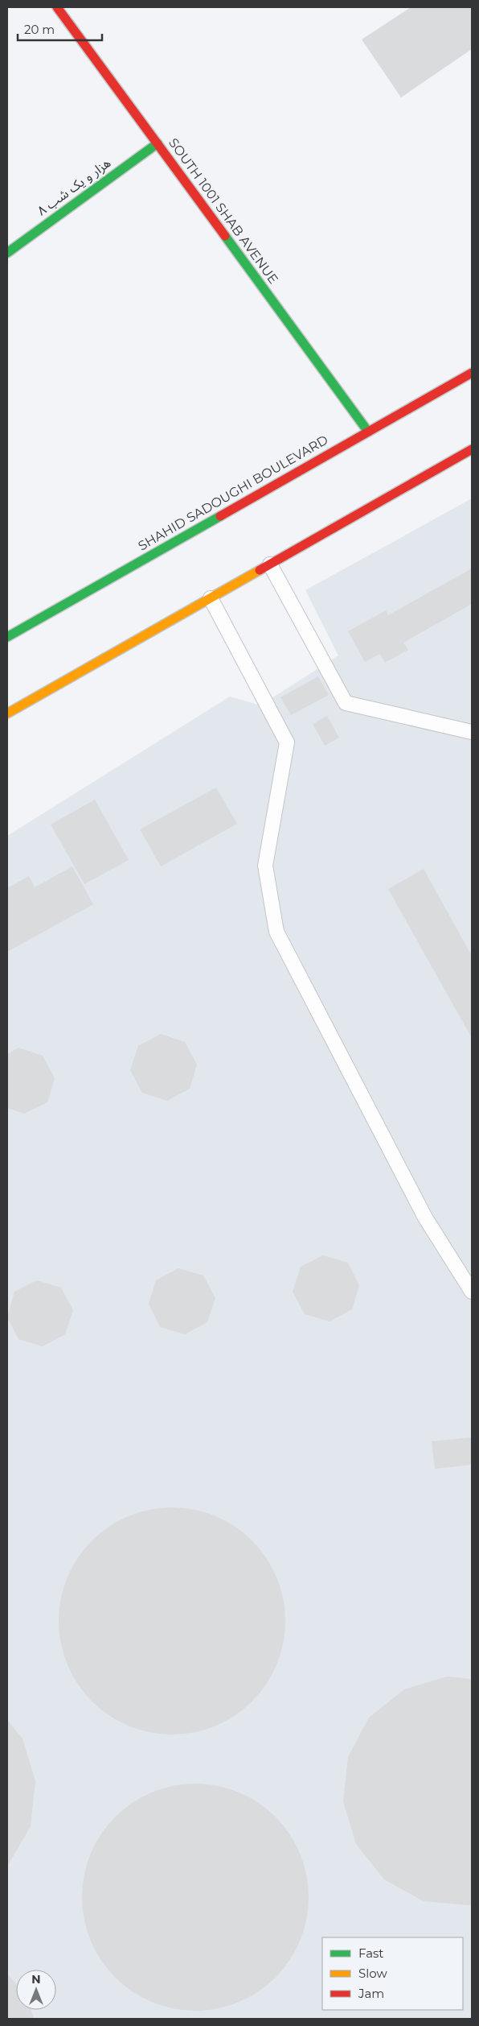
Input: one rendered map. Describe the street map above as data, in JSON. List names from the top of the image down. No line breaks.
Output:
{"streets":{"main road":["هزار و یک شب ۸","SOUTH 1001 SHAB AVENUE","SHAHID SADOUGHI BOULEVARD"]},"crossings":[["هزار و یک شب ۸","SOUTH 1001 SHAB AVENUE"],["SOUTH 1001 SHAB AVENUE","SHAHID SADOUGHI BOULEVARD"]],"legend":["Fast","Slow","Jam"],"scale_bar":"20 m","north":"top"}
